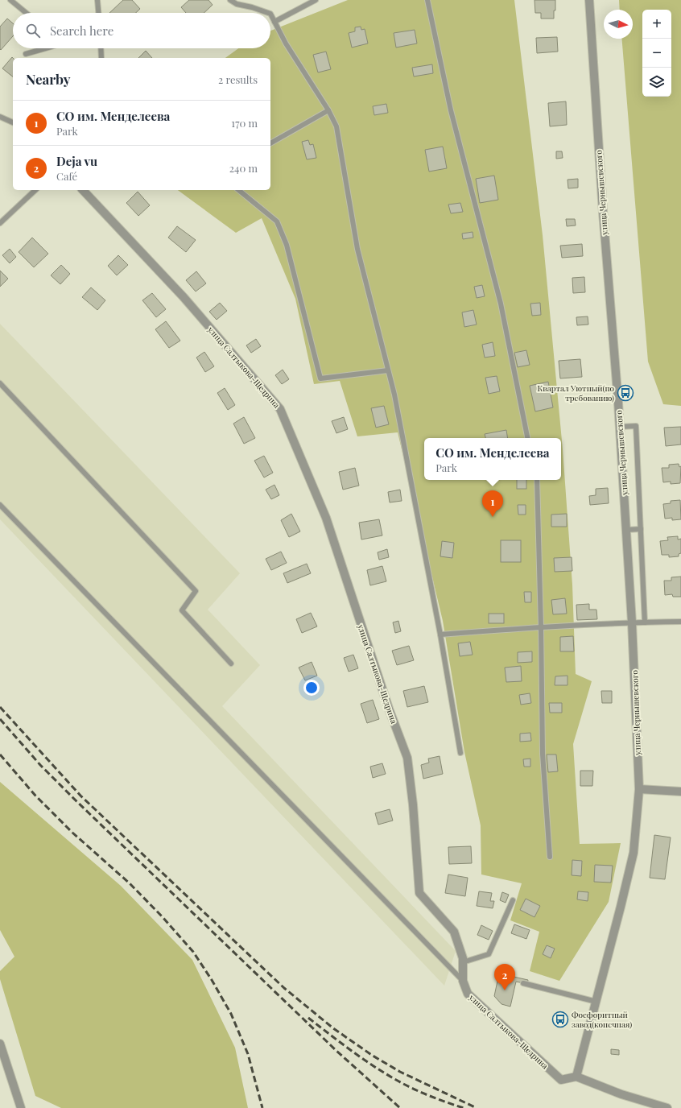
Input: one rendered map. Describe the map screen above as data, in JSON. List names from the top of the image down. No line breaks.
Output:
{"streets":{"street":["улица Чернышевского","улица Салтыкова-Щедрина"]},"crossings":[["улица Чернышевского","улица Салтыкова-Щедрина"]],"places":{"bus stop":["Квартал Уютный(по требованию)","Фосфоритный завод(конечная)"]},"north":"right","page":{"map_buttons":["+","−"],"search":"Search here","heading":["Nearby","2 results"],"list":[{"mark":"1","name":"СО им. Менделеева","note":"Park","value":"170 m"},{"mark":"2","name":"Deja vu","note":"Café","value":"240 m"}],"popup":["СО им. Менделеева","Park"],"pins":["1","2"]}}
